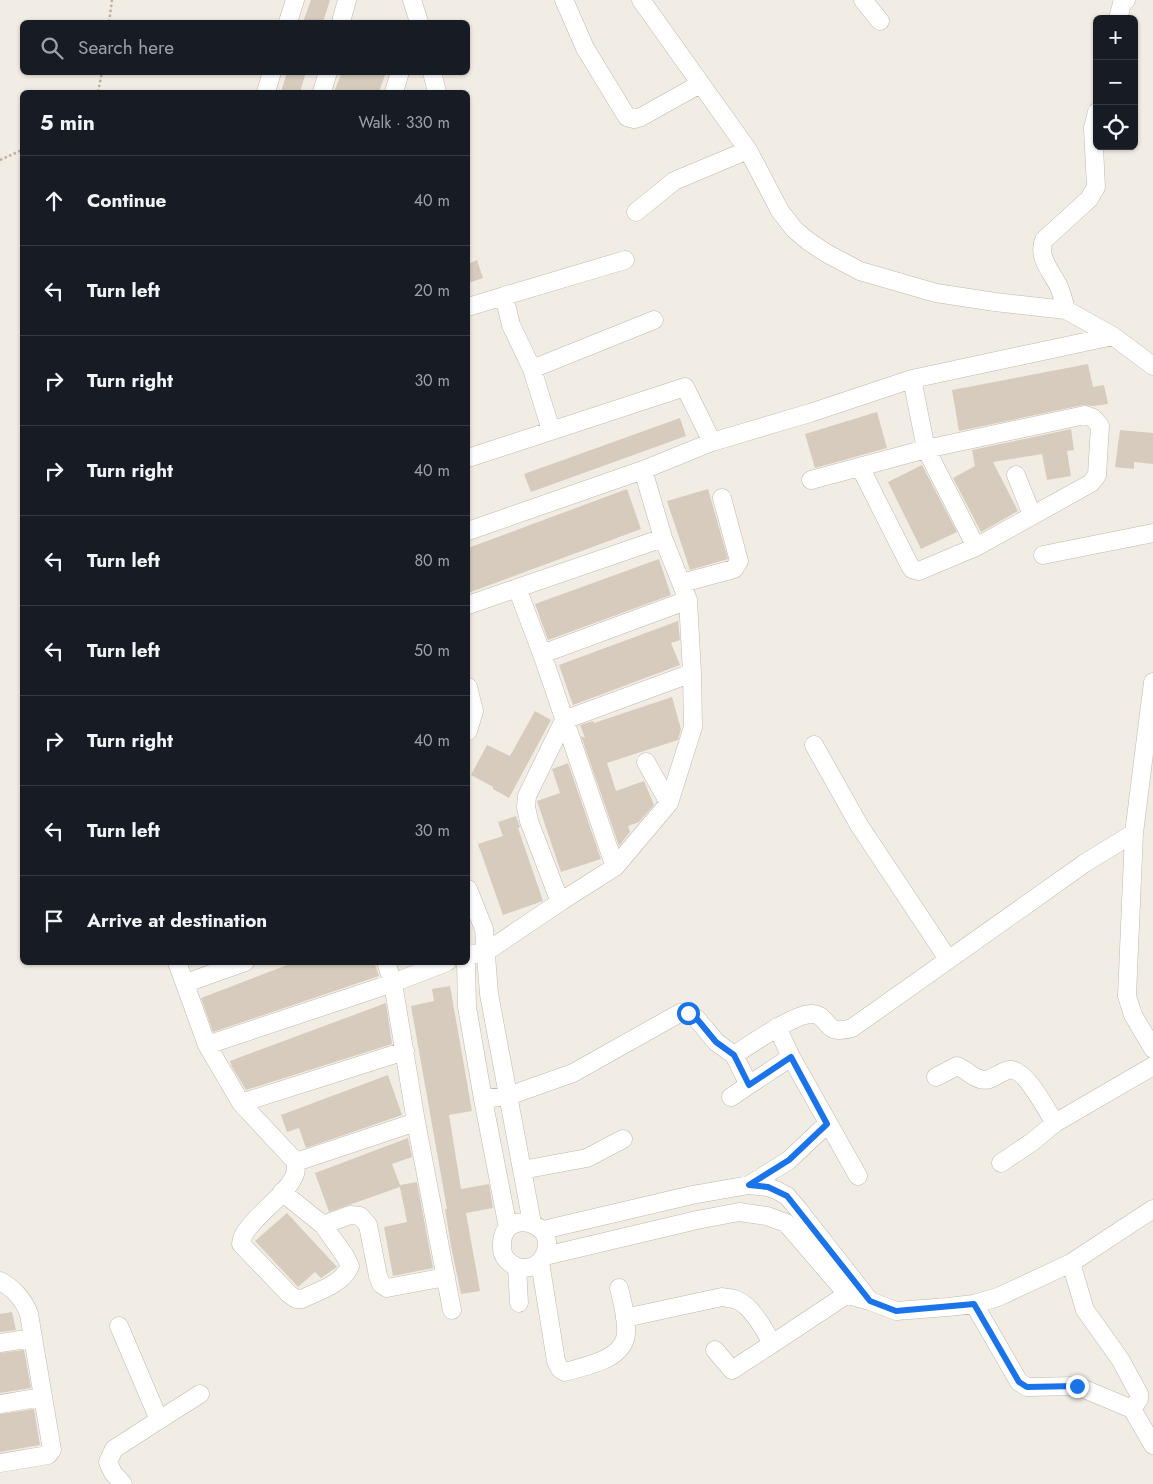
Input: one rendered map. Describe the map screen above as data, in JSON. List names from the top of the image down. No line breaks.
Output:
{"page":{"map_buttons":["+","−"],"search":"Search here","heading":["5 min","Walk · 330 m"],"list":[["Continue","40 m"],["Turn left","20 m"],["Turn right","30 m"],["Turn right","40 m"],["Turn left","80 m"],["Turn left","50 m"],["Turn right","40 m"],["Turn left","30 m"],"Arrive at destination"]}}
